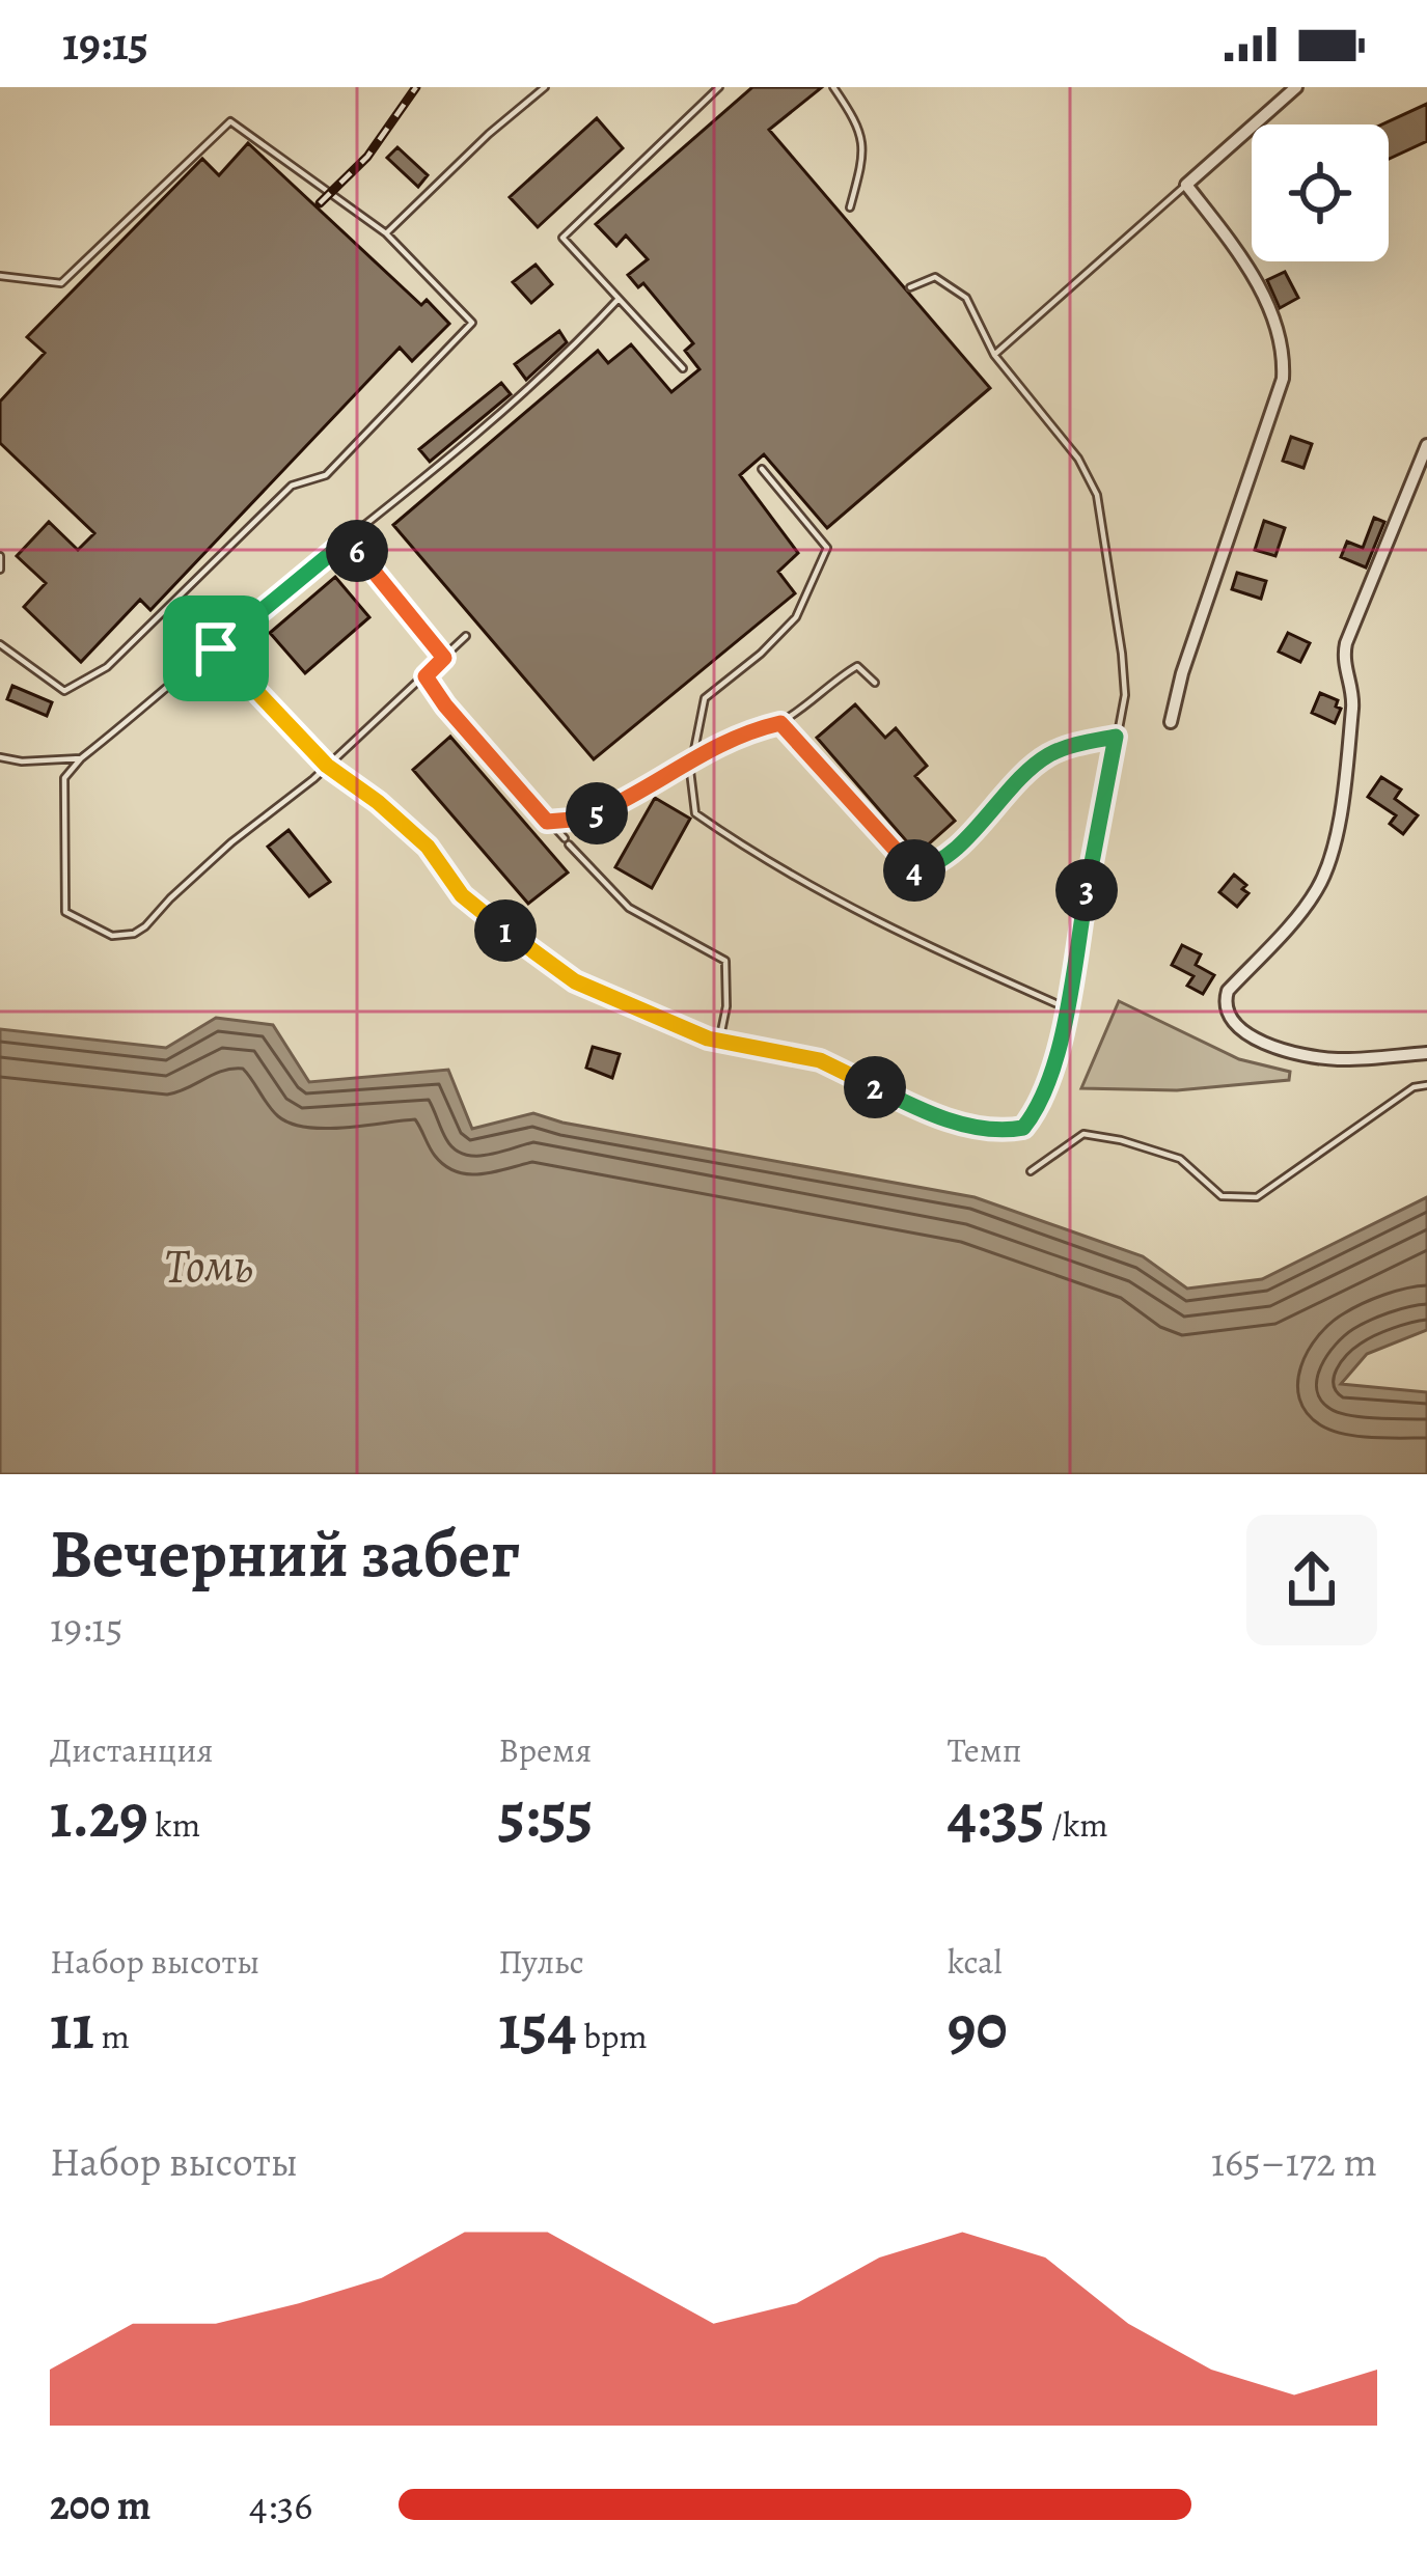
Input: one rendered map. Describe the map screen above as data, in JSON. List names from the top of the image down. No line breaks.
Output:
{"water":["Томь"],"page":{"status":"19:15","pins":["6","5","4","3","1","2"],"heading":["Вечерний забег","19:15"],"stats":[["Дистанция","1.29 km"],["Время","5:55"],["Темп","4:35 /km"],["Набор высоты","11 m"],["Пульс","154 bpm"],["kcal","90"]],"chart":["Набор высоты","165–172 m"],"list":[{"name":"200 m","note":"4:36"}]}}
